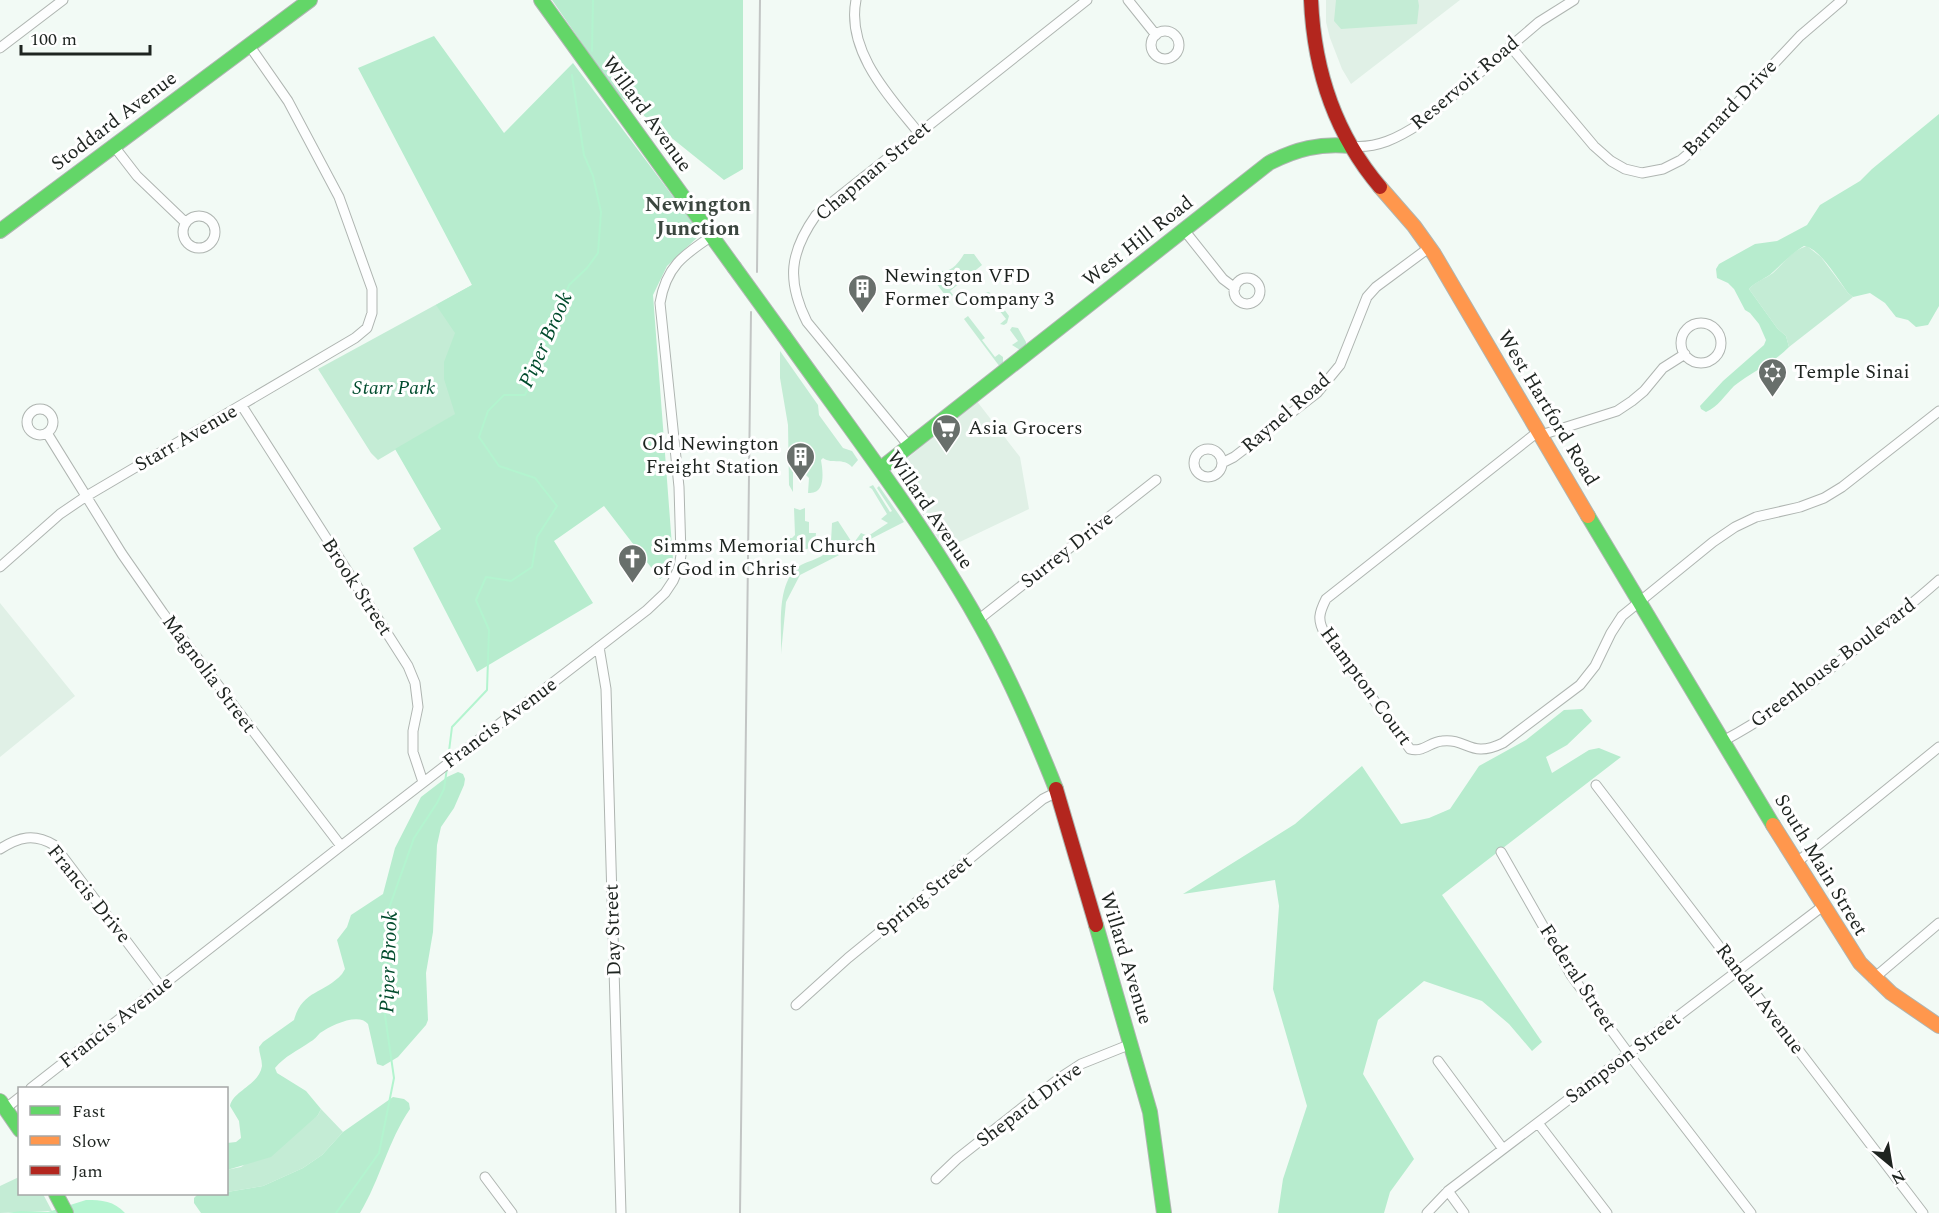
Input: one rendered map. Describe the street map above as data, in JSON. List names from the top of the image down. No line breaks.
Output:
{"streets":{"street":["Reservoir Road","Barnard Drive","Willard Avenue","Stoddard Avenue","Chapman Street","West Hill Road","West Hartford Road","Raynel Road","Starr Avenue","Surrey Drive","Brook Street","Greenhouse Boulevard","Magnolia Street","Hampton Court","Francis Avenue","South Main Street","Francis Drive","Spring Street","Day Street","Federal Street","Randal Avenue","Sampson Street","Shepard Drive"]},"crossings":[["Reservoir Road","Barnard Drive"],["Reservoir Road","West Hill Road"],["Reservoir Road","West Hartford Road"],["Willard Avenue","West Hill Road"],["Willard Avenue","Surrey Drive"],["Willard Avenue","Francis Avenue"],["Willard Avenue","Spring Street"],["Willard Avenue","Shepard Drive"],["Stoddard Avenue","Starr Avenue"],["Chapman Street","West Hill Road"],["West Hill Road","West Hartford Road"],["West Hartford Road","Raynel Road"],["West Hartford Road","Hampton Court"],["West Hartford Road","South Main Street"],["Starr Avenue","Brook Street"],["Starr Avenue","Magnolia Street"],["Brook Street","Francis Avenue"],["Greenhouse Boulevard","South Main Street"],["Magnolia Street","Francis Avenue"],["Francis Avenue","Francis Drive"],["Francis Avenue","Day Street"],["South Main Street","Sampson Street"],["Federal Street","Sampson Street"],["Randal Avenue","Sampson Street"]],"districts":["Newington Junction"],"water":["Piper Brook"],"parks":["Starr Park"],"places":{"building":["Newington VFD Former Company 3","Old Newington Freight Station"],"synagogue":["Temple Sinai"],"supermarket":["Asia Grocers"],"church":["Simms Memorial Church of God in Christ"]},"legend":["Fast","Slow","Jam"],"scale_bar":"100 m","north":"bottom right"}
